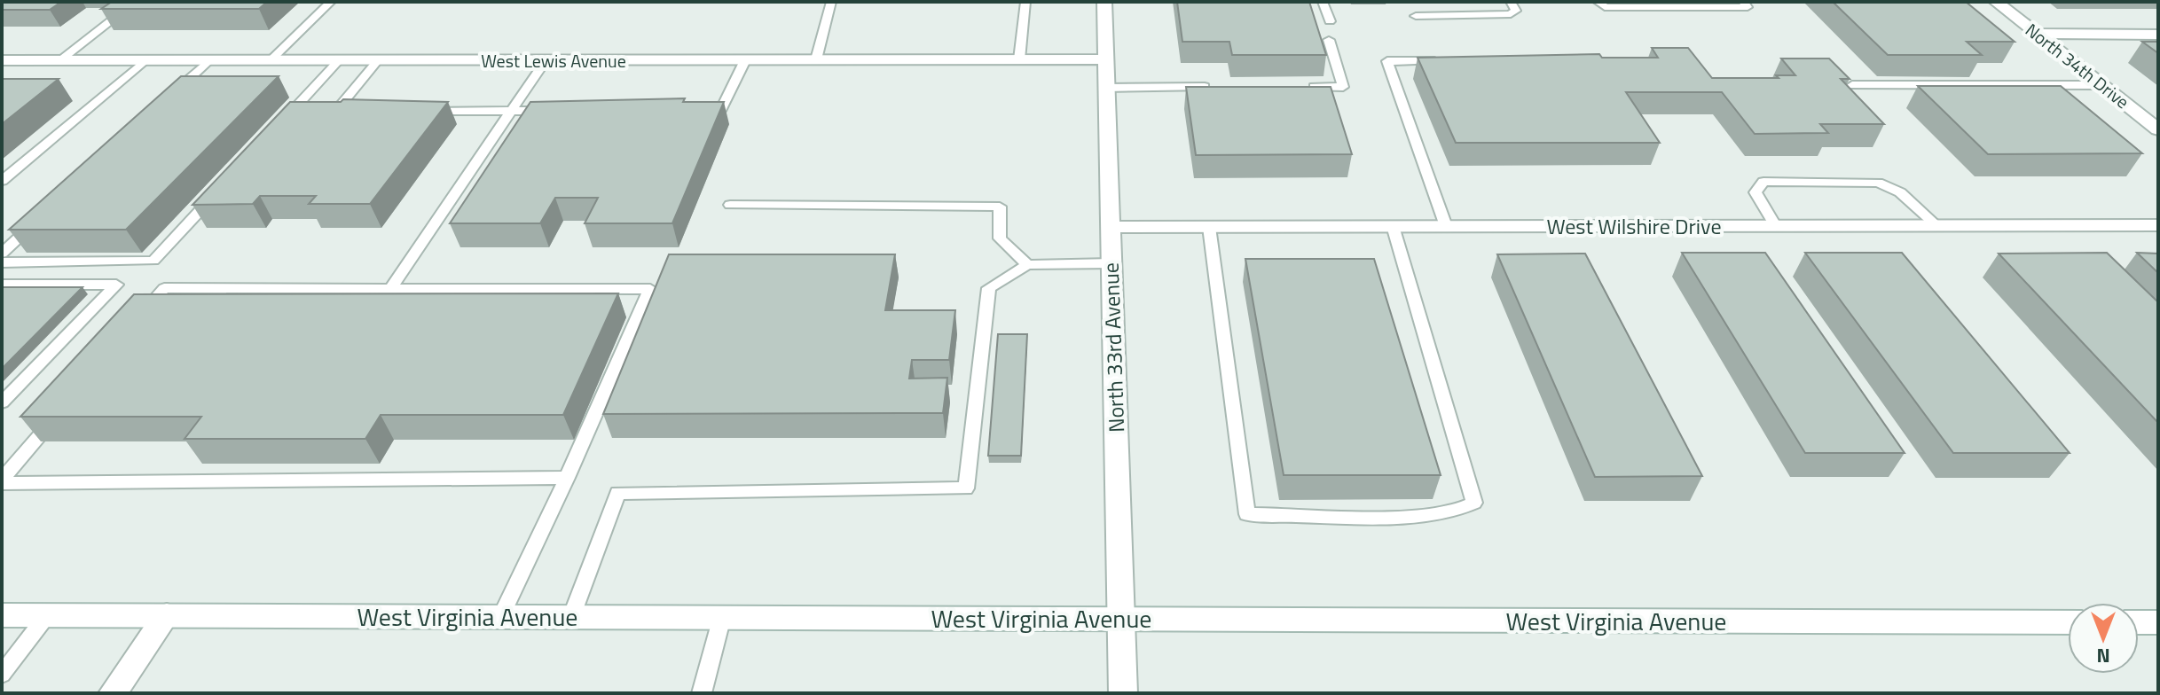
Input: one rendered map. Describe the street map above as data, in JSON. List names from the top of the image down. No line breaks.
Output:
{"streets":{"street":["West Lewis Avenue","North 34th Drive","West Wilshire Drive","North 33rd Avenue","West Virginia Avenue"]},"crossings":[["West Lewis Avenue","North 33rd Avenue"],["West Wilshire Drive","North 33rd Avenue"],["North 33rd Avenue","West Virginia Avenue"]],"north":"bottom"}
